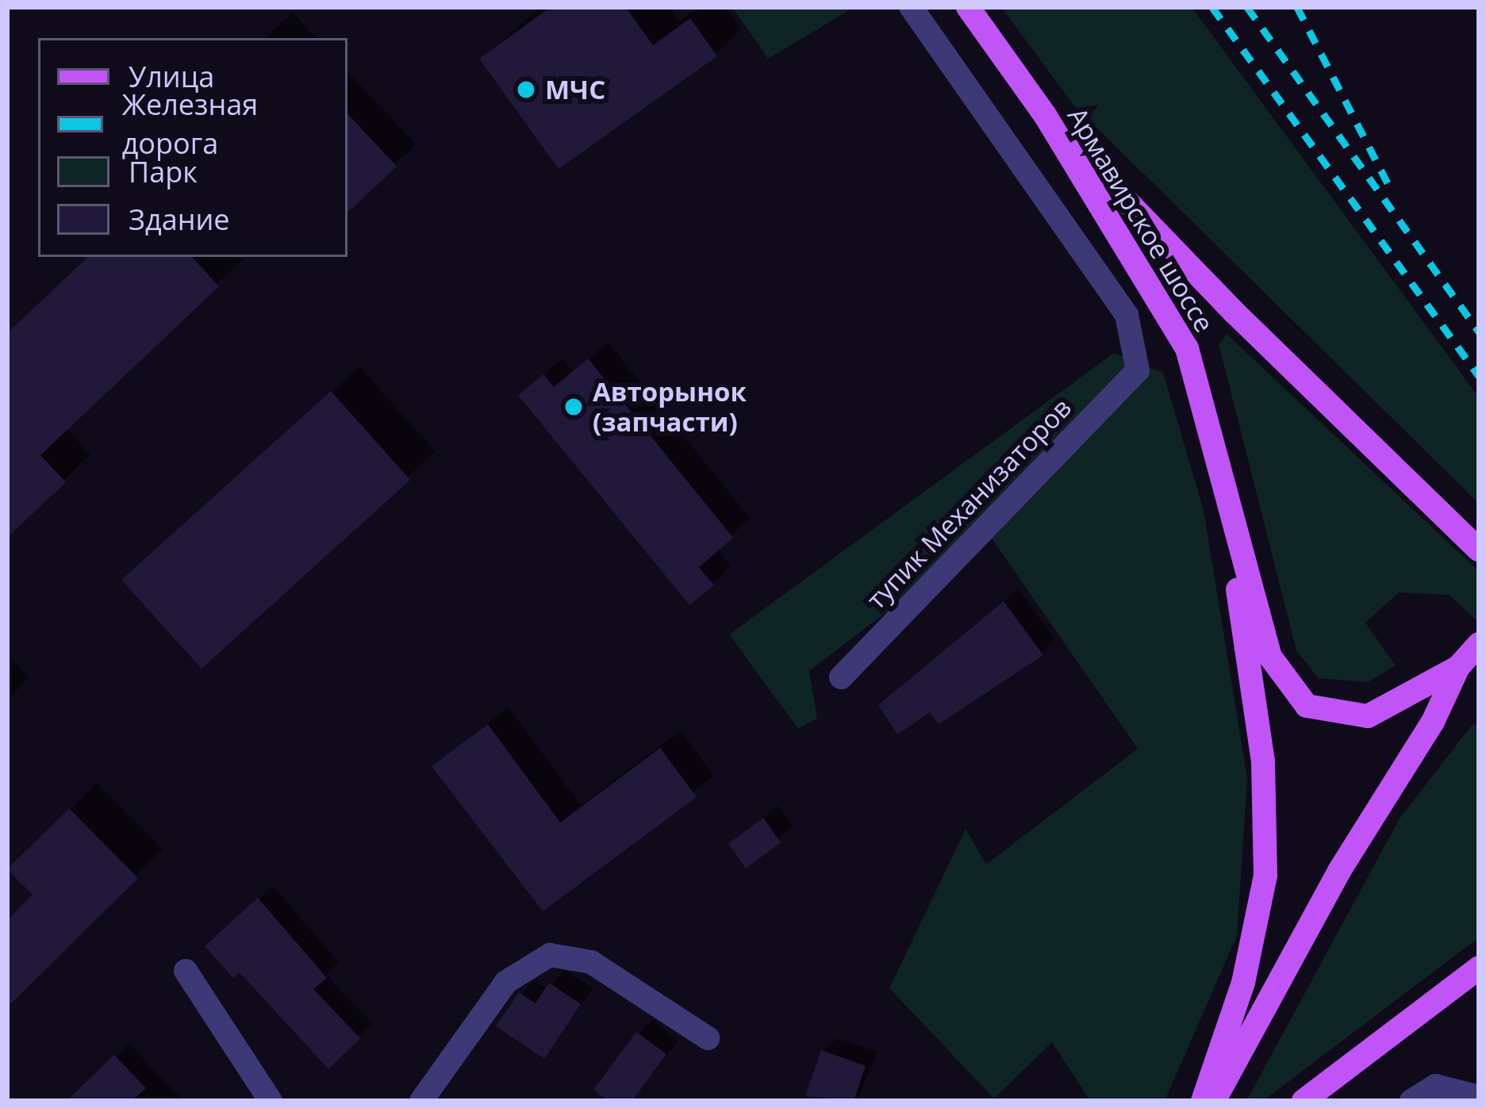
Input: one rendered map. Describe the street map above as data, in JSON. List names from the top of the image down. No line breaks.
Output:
{"streets":{"main road":["Армавирское шоссе"],"street":["тупик Механизаторов"]},"places":["МЧС","Авторынок (запчасти)"],"legend":["Улица","Железная дорога","Парк","Здание"]}
